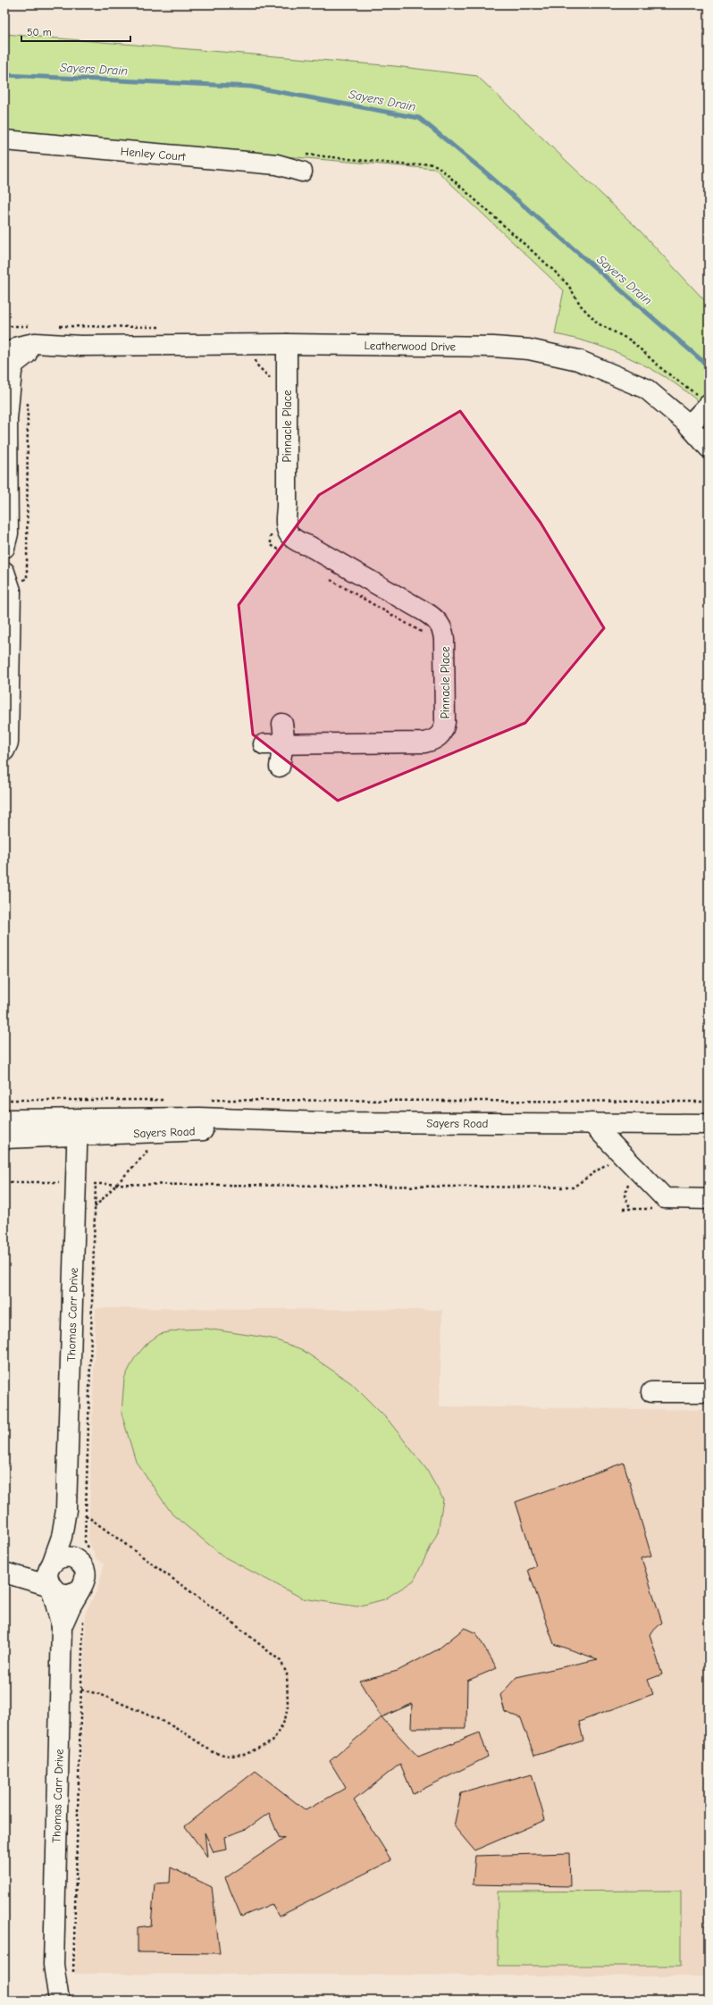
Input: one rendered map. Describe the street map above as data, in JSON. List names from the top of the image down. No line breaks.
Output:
{"streets":{"street":["Henley Court","Leatherwood Drive","Pinnacle Place","Sayers Road","Thomas Carr Drive"]},"crossings":[["Leatherwood Drive","Pinnacle Place"],["Sayers Road","Thomas Carr Drive"]],"water":["Sayers Drain"],"scale_bar":"50 m"}
